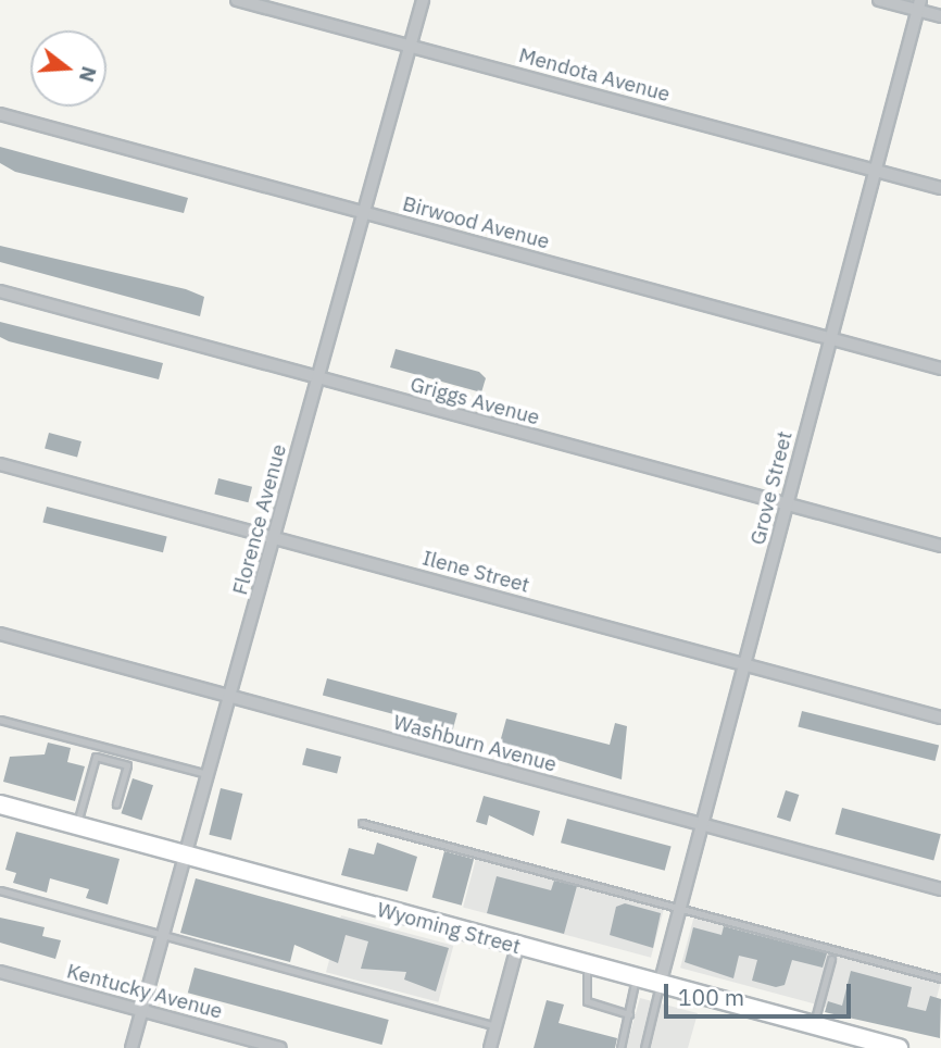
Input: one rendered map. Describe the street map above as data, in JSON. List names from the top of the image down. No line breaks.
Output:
{"streets":{"street":["Mendota Avenue","Birwood Avenue","Griggs Avenue","Grove Street","Florence Avenue","Ilene Street","Washburn Avenue","Wyoming Street","Kentucky Avenue"]},"crossings":[["Mendota Avenue","Grove Street"],["Mendota Avenue","Florence Avenue"],["Birwood Avenue","Grove Street"],["Birwood Avenue","Florence Avenue"],["Griggs Avenue","Grove Street"],["Griggs Avenue","Florence Avenue"],["Grove Street","Ilene Street"],["Grove Street","Washburn Avenue"],["Grove Street","Wyoming Street"],["Florence Avenue","Ilene Street"],["Florence Avenue","Washburn Avenue"],["Florence Avenue","Wyoming Street"],["Florence Avenue","Kentucky Avenue"]],"scale_bar":"100 m","north":"right"}
